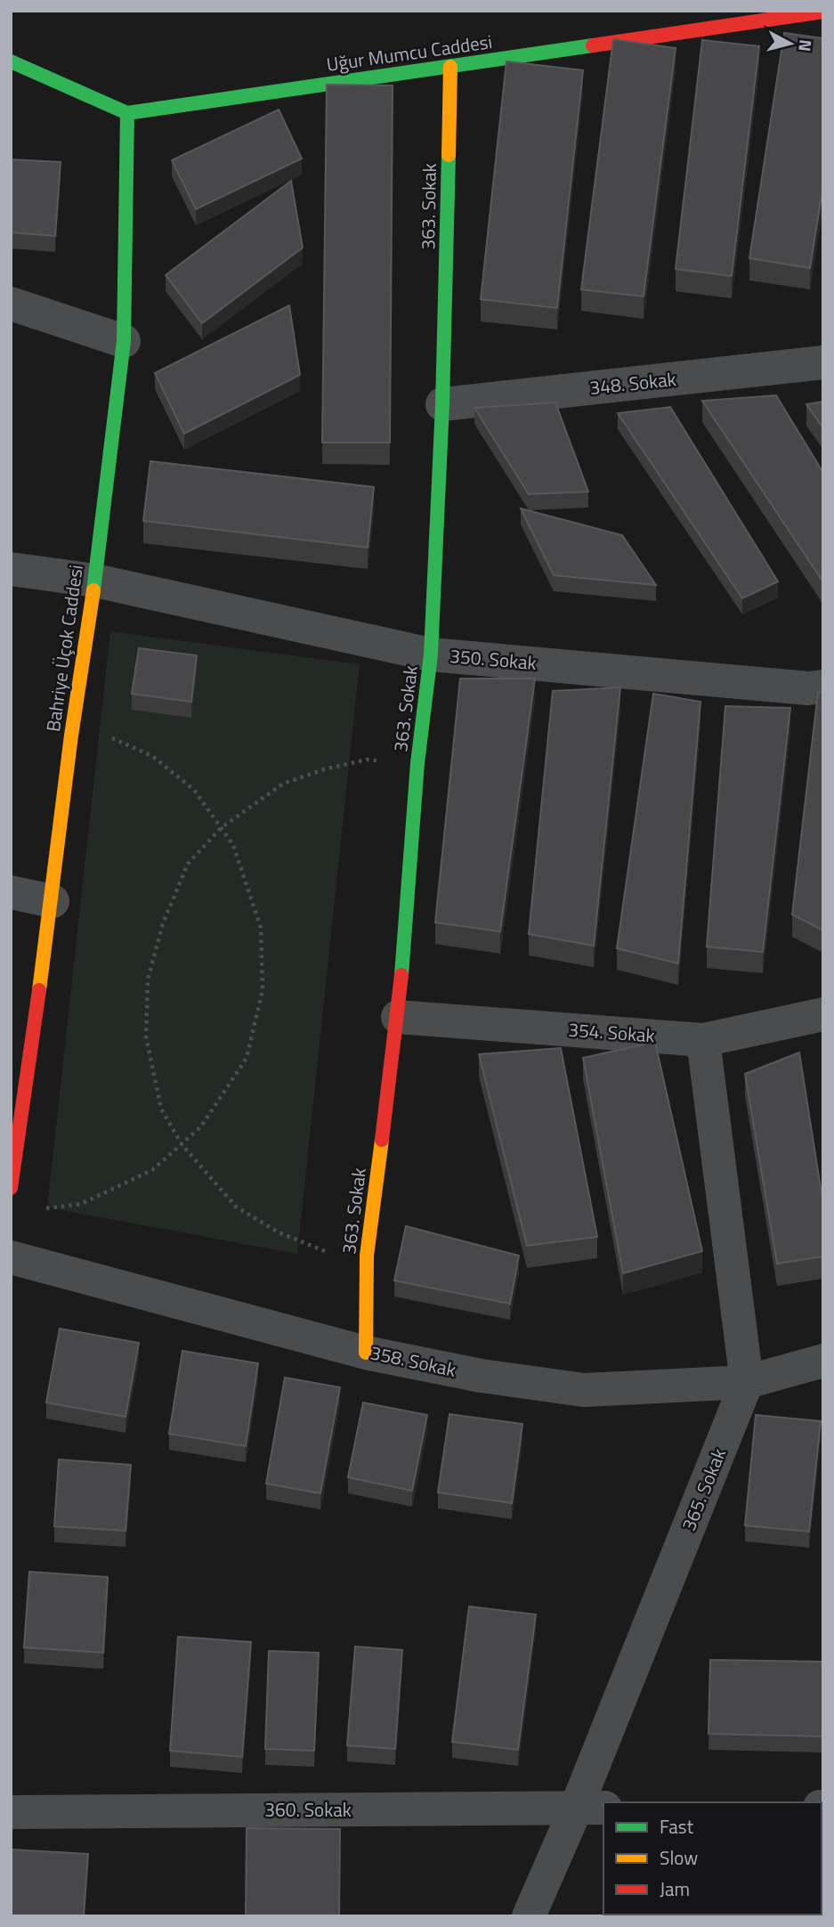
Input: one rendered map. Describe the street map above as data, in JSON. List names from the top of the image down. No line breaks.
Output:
{"streets":{"street":["Uğur Mumcu Caddesi","363. Sokak","348. Sokak","Bahriye Üçok Caddesi","350. Sokak","354. Sokak","358. Sokak","365. Sokak","360. Sokak"]},"crossings":[["Uğur Mumcu Caddesi","363. Sokak"],["Uğur Mumcu Caddesi","Bahriye Üçok Caddesi"],["363. Sokak","348. Sokak"],["363. Sokak","350. Sokak"],["363. Sokak","354. Sokak"],["363. Sokak","358. Sokak"],["Bahriye Üçok Caddesi","350. Sokak"],["354. Sokak","365. Sokak"],["358. Sokak","365. Sokak"],["365. Sokak","360. Sokak"]],"legend":["Fast","Slow","Jam"],"north":"right"}
